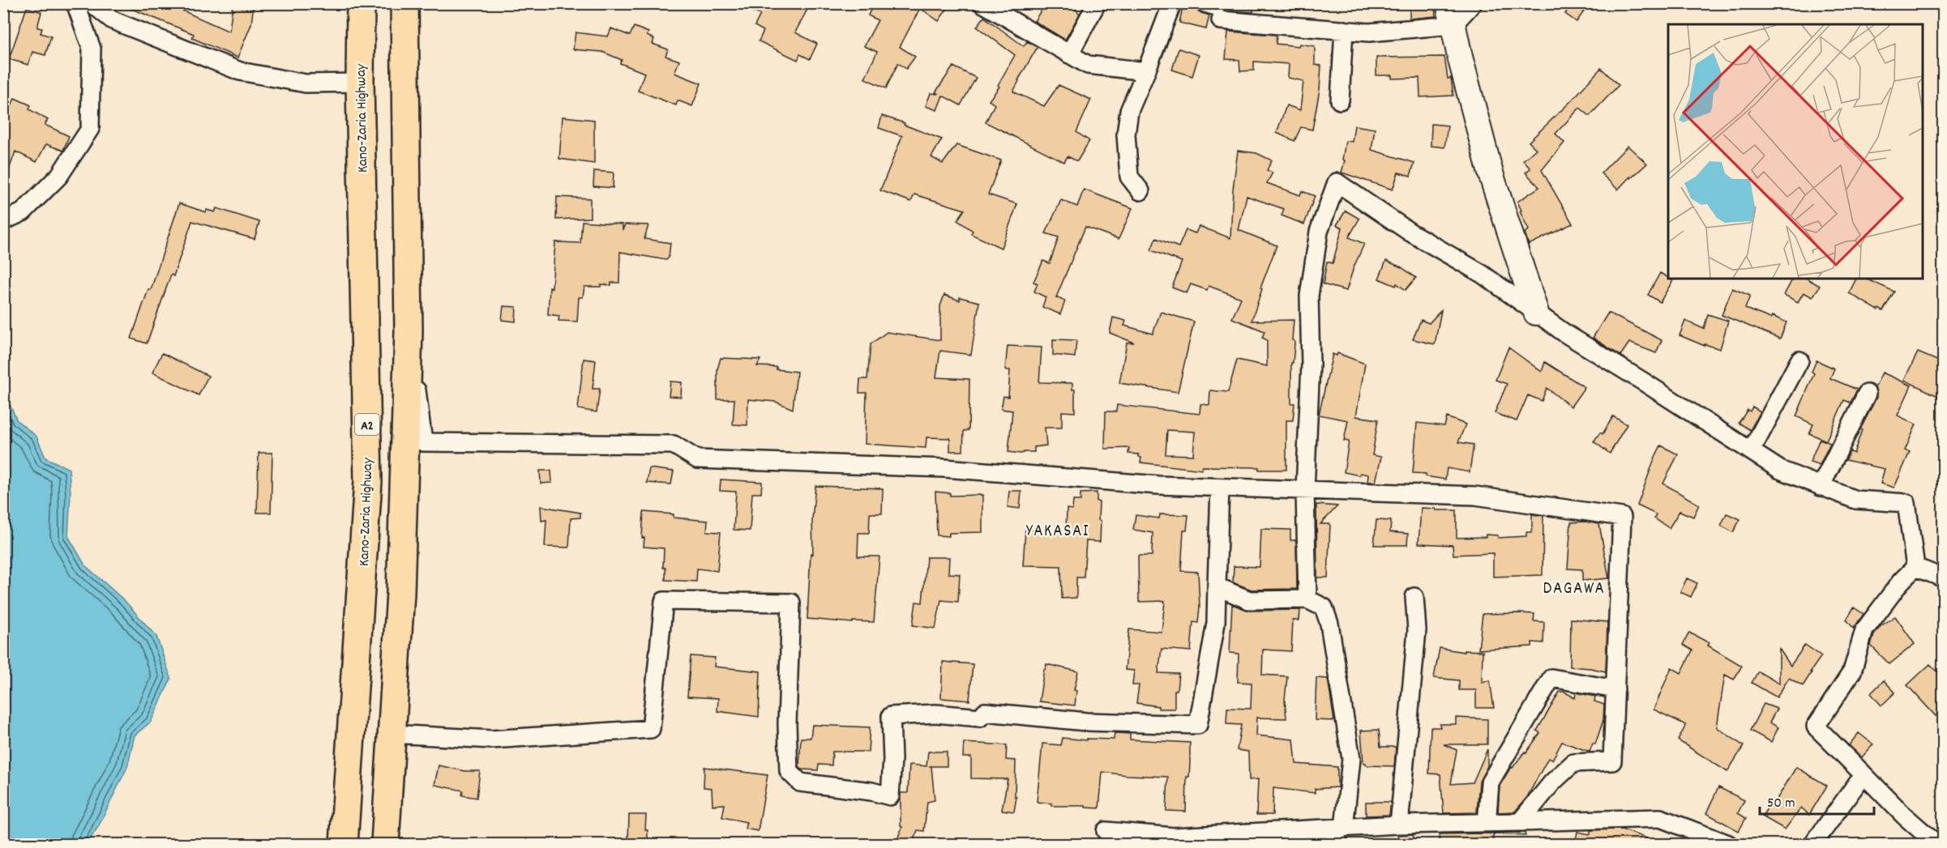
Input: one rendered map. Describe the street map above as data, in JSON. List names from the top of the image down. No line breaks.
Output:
{"streets":{"highway":["Kano-Zaria Highway","A2"]},"districts":["YAKASAI","DAGAWA"],"scale_bar":"50 m"}
